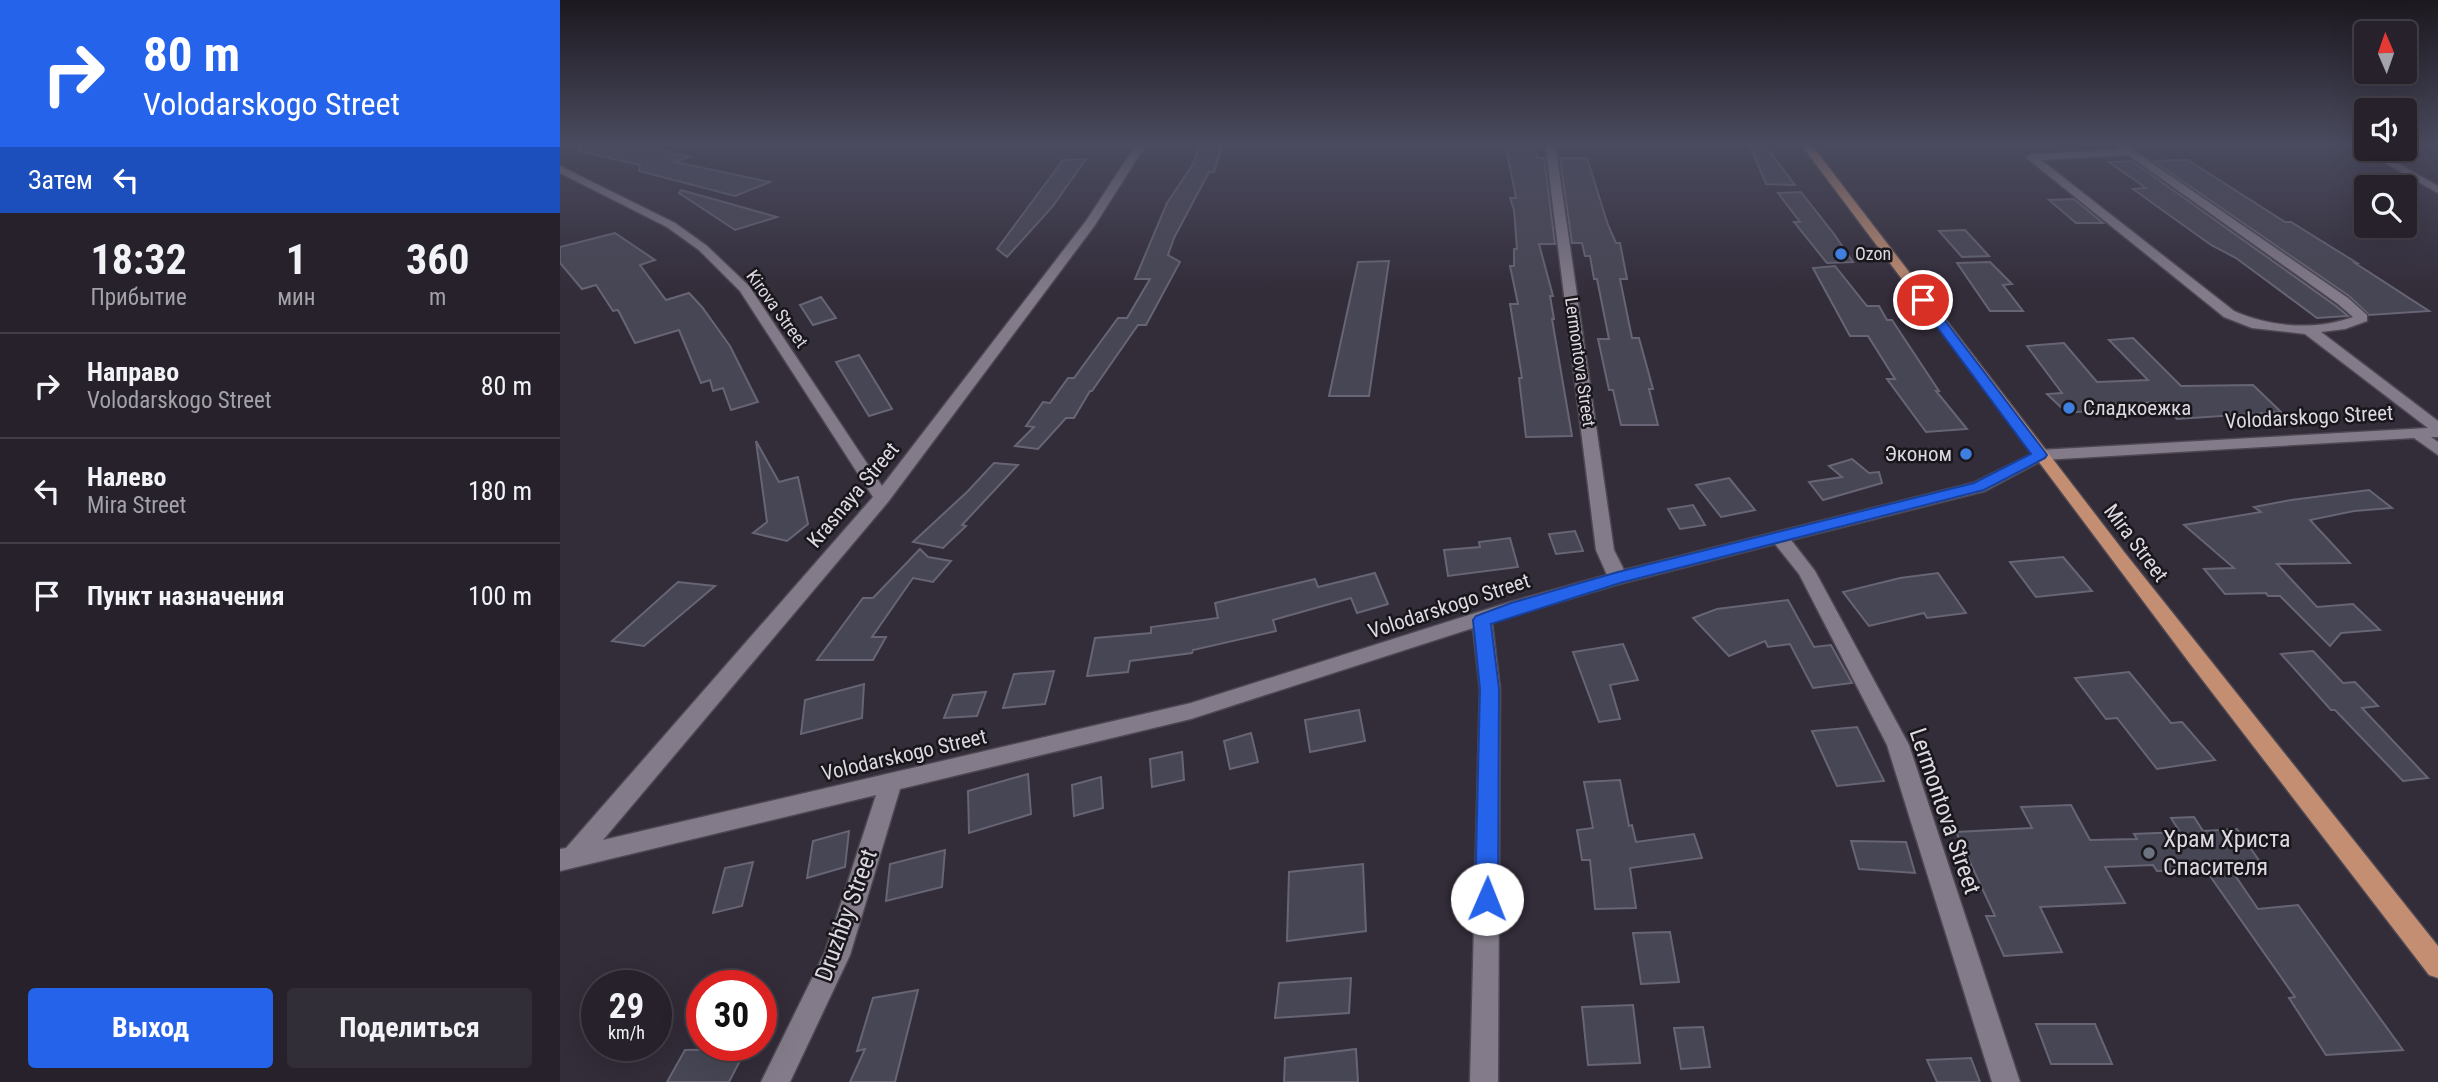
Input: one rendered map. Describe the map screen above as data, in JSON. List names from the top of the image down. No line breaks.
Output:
{"streets":{"main road":["Mira Street"],"street":["Kirova Street","Lermontova Street","Volodarskogo Street","Krasnaya Street","Druzhby Street"]},"crossings":[["Kirova Street","Krasnaya Street"],["Lermontova Street","Volodarskogo Street"],["Volodarskogo Street","Krasnaya Street"],["Volodarskogo Street","Mira Street"],["Volodarskogo Street","Druzhby Street"]],"places":["Ozon","Сладкоежка","Эконом","Храм Христа Спасителя"],"north":"top","page":{"turn":["80 m","Volodarskogo Street"],"then":"Затем","eta":["18:32","Прибытие","1","мин","360","m"],"list":[{"name":"Направо","note":"Volodarskogo Street","value":"80 m"},{"name":"Налево","note":"Mira Street","value":"180 m"},{"name":"Пункт назначения","value":"100 m"}],"speed":"29 km/h","limit":"30","buttons":["Выход","Поделиться"]}}
